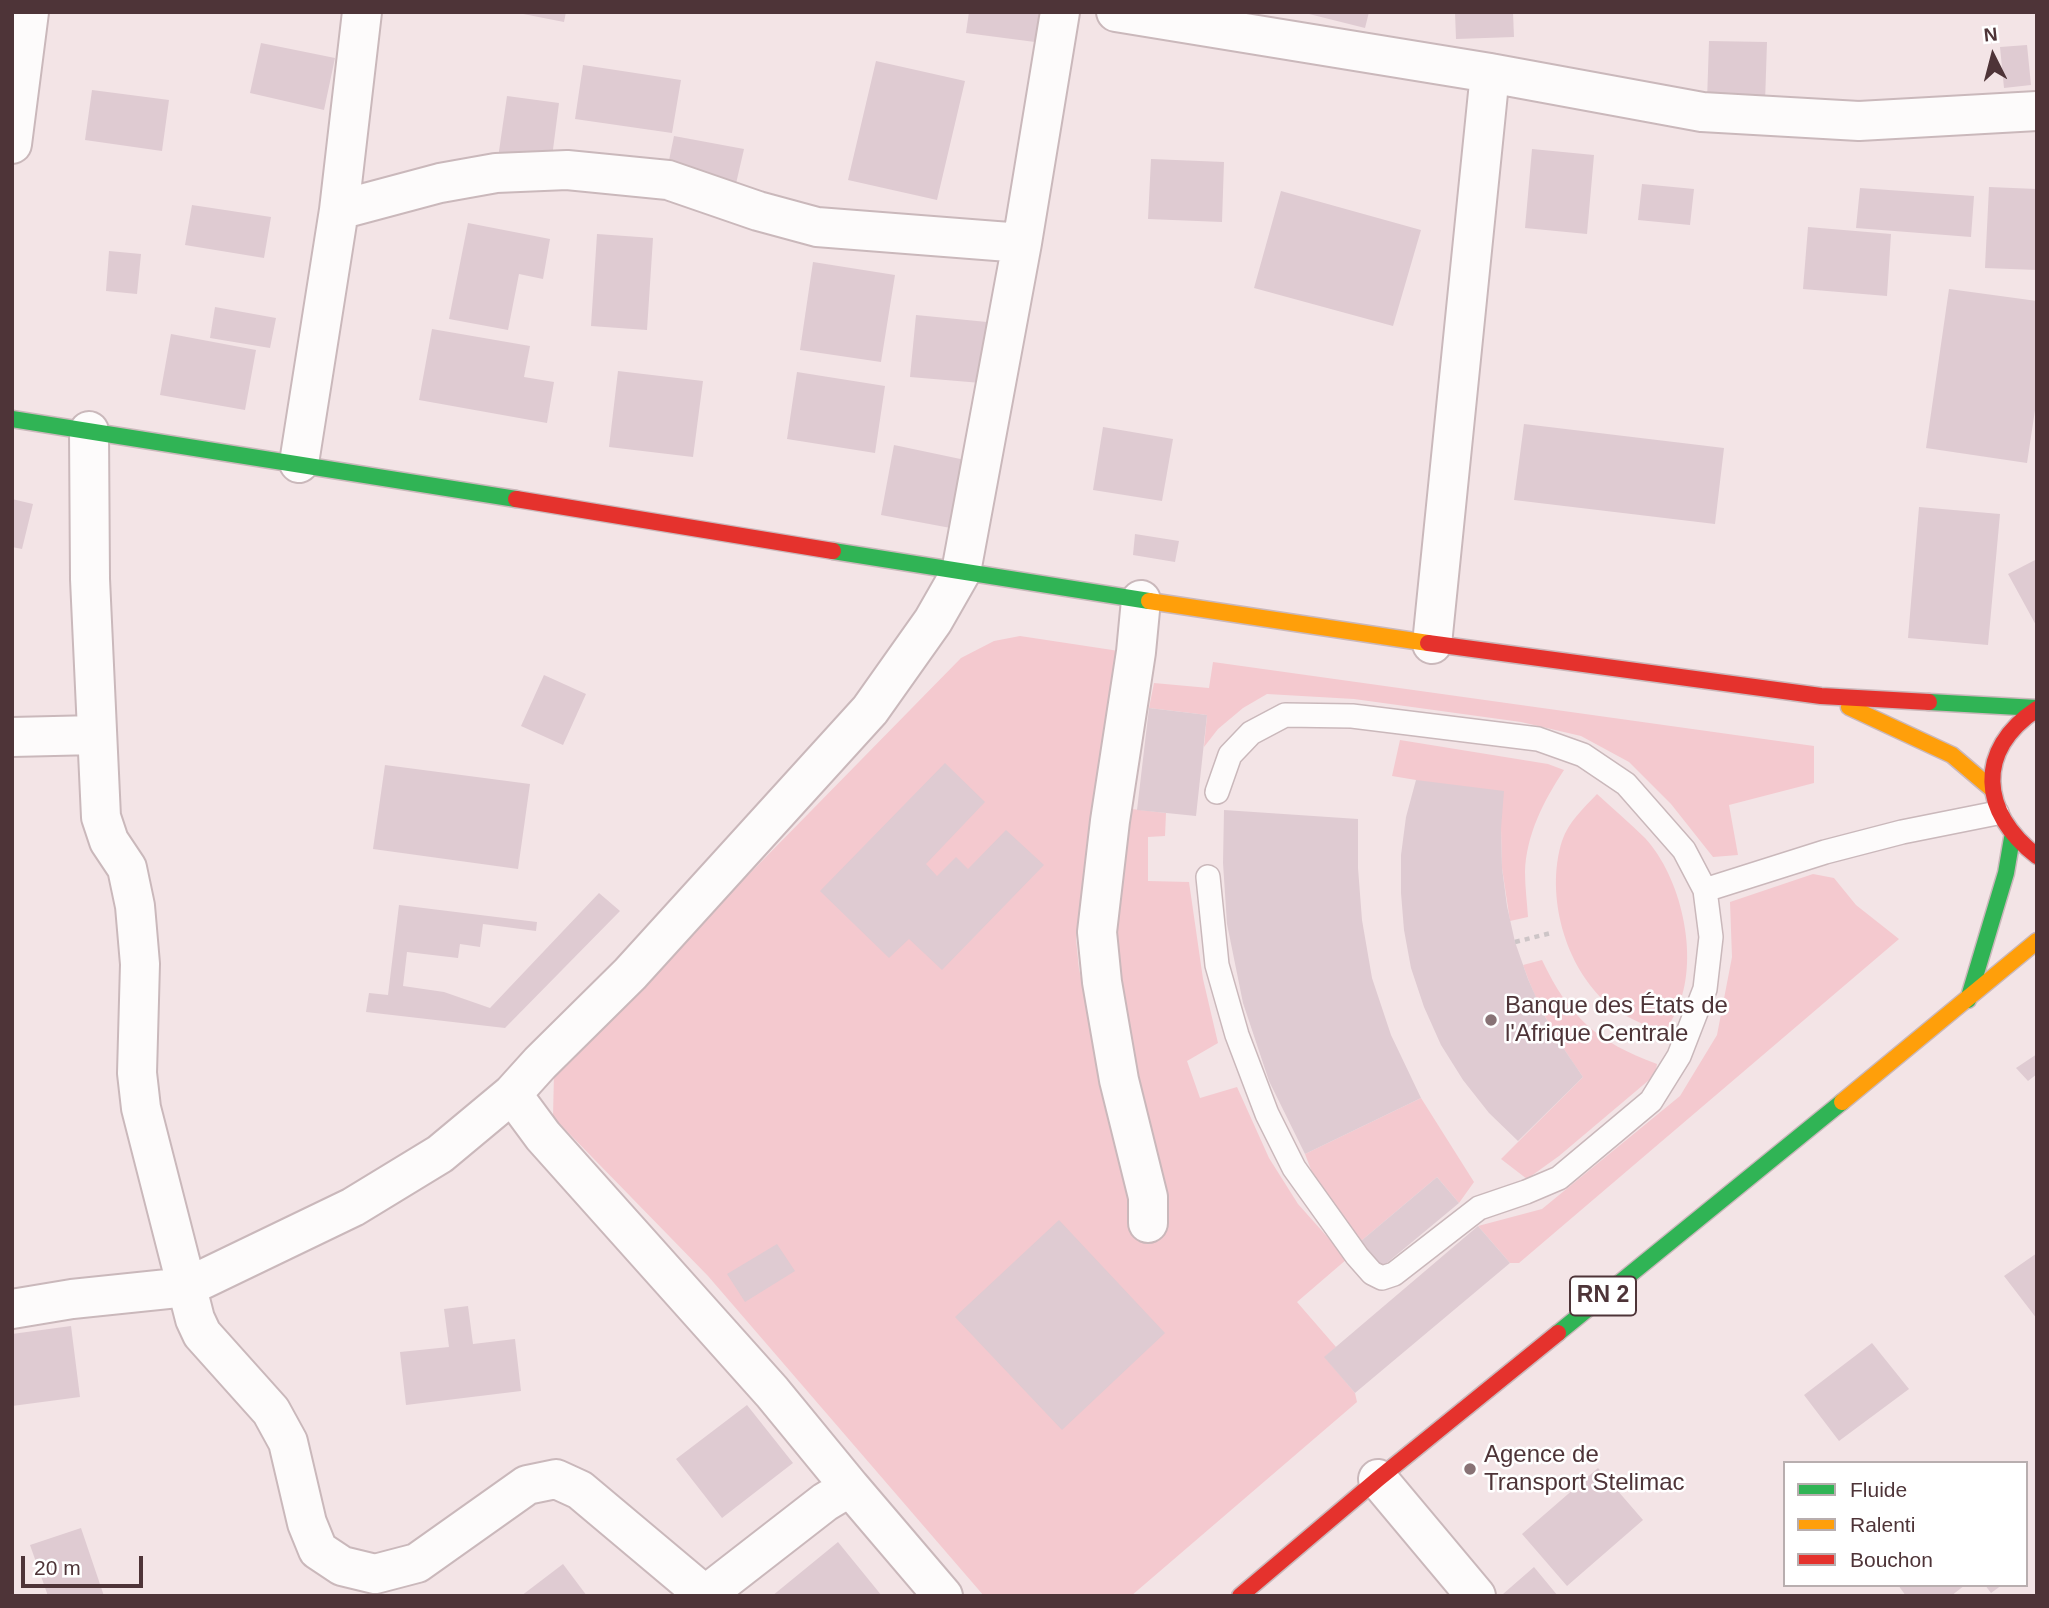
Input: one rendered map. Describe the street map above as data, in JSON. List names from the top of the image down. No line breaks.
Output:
{"streets":{"main road":["RN 2"]},"places":["Banque des États de l'Afrique Centrale","Agence de Transport Stelimac"],"legend":["Fluide","Ralenti","Bouchon"],"scale_bar":"20 m","north":"top"}
